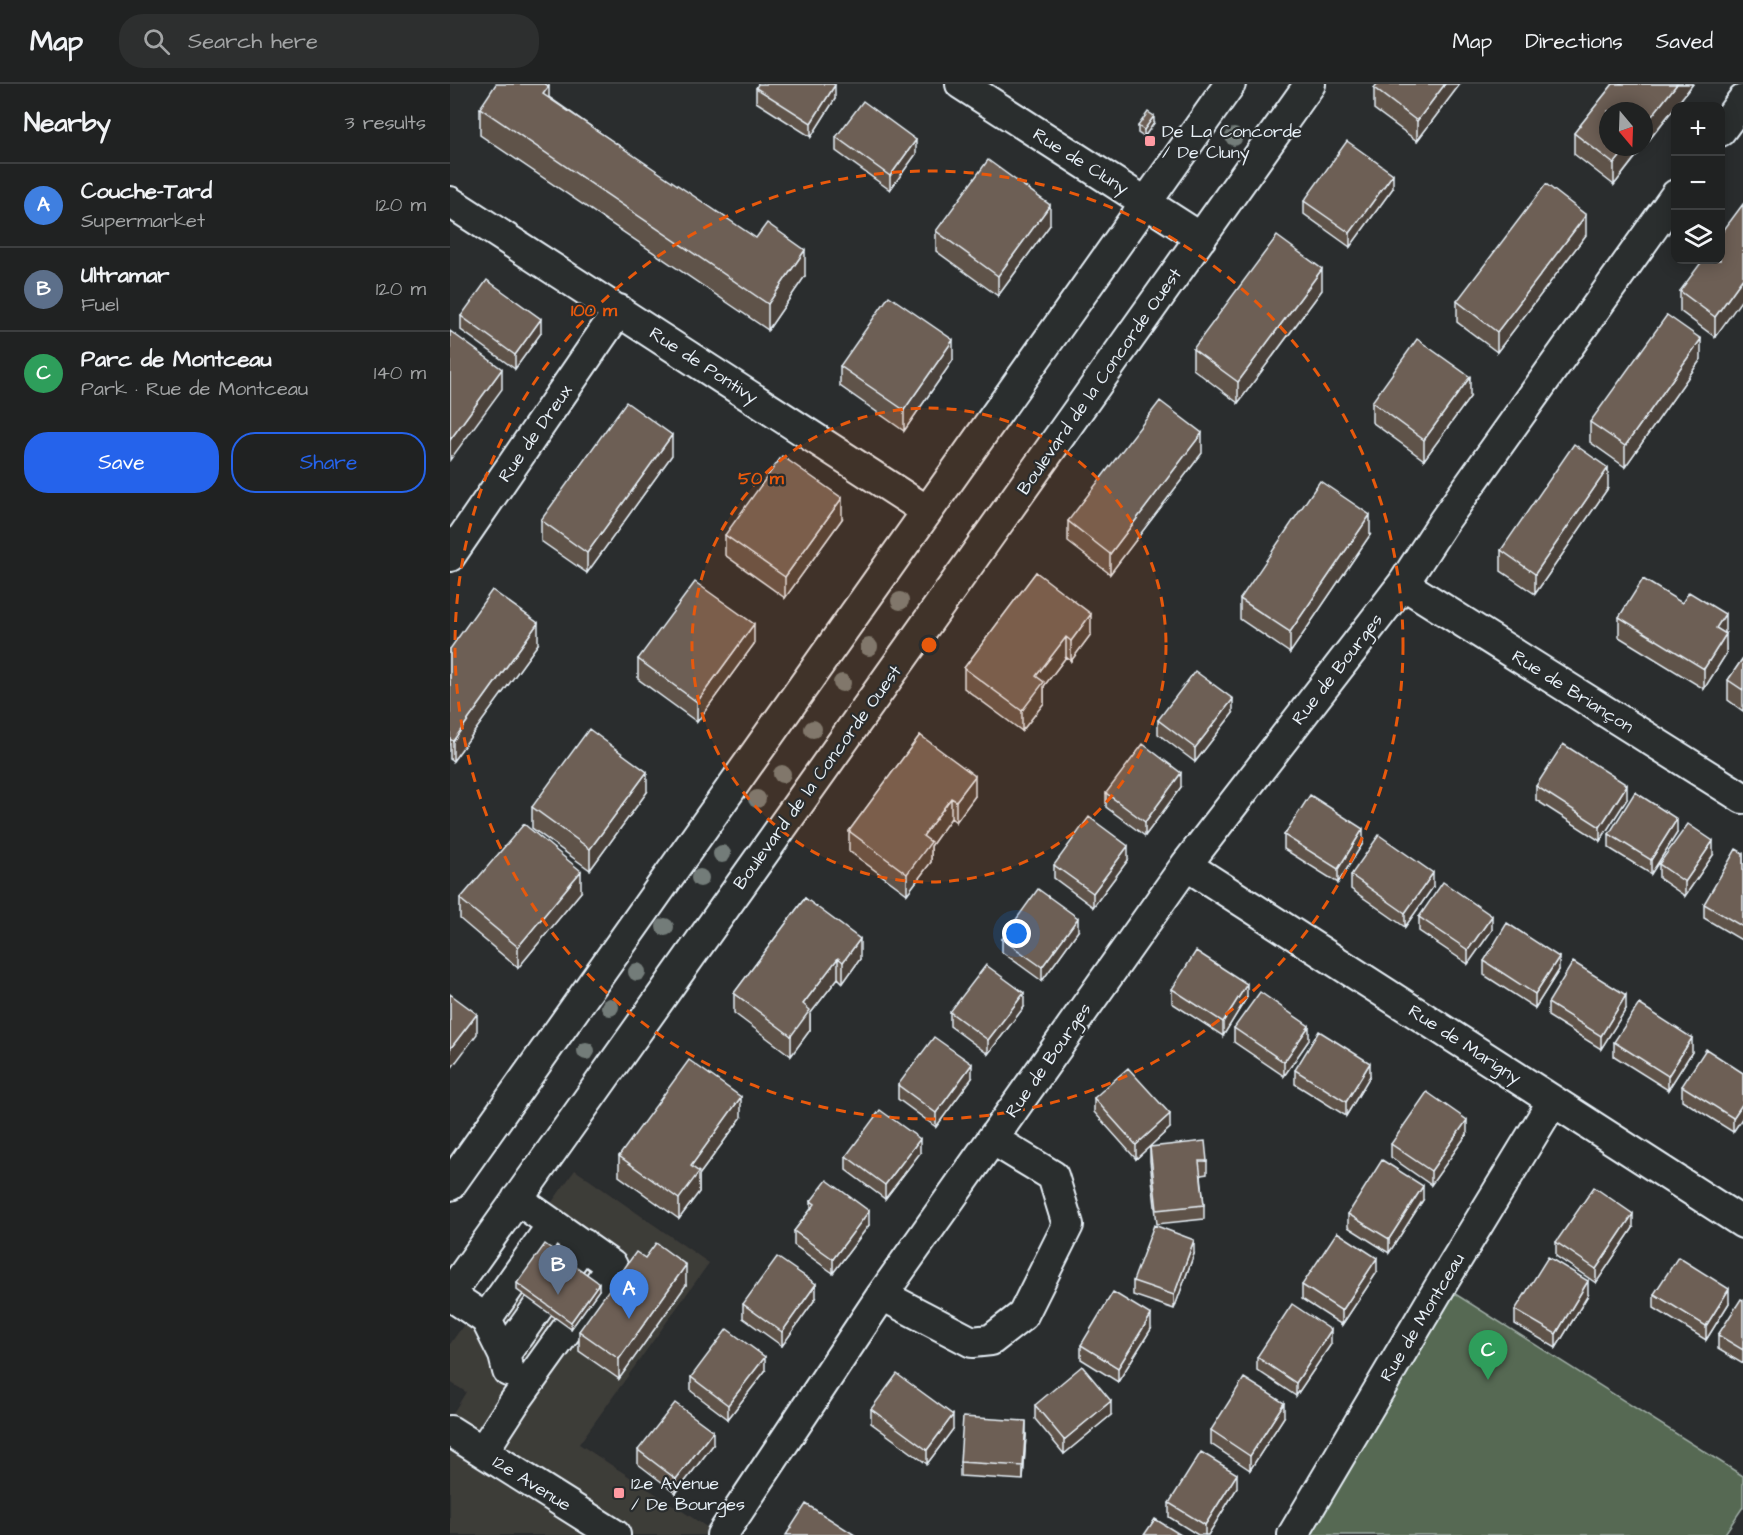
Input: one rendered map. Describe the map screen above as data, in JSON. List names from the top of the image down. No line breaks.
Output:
{"streets":{"street":["Rue de Cluny","Rue de Pontivy","Boulevard de la Concorde Ouest","Rue de Dreux","Rue de Bourges","Rue de Briançon","Rue de Marigny","Rue de Montceau","12e Avenue"]},"crossings":[["Rue de Cluny","Boulevard de la Concorde Ouest"],["Rue de Pontivy","Rue de Dreux"],["Rue de Bourges","Rue de Briançon"],["Rue de Bourges","Rue de Marigny"],["Rue de Marigny","Rue de Montceau"]],"places":{"transit":["De La Concorde / De Cluny","12e Avenue / De Bourges"]},"north":"bottom","page":{"header":"Map","search":"Search here","nav":["Map","Directions","Saved"],"heading":["Nearby","3 results"],"map_buttons":["+","−"],"list":[{"mark":"A","name":"Couche-Tard","note":"Supermarket","value":"120 m"},{"mark":"B","name":"Ultramar","note":"Fuel","value":"120 m"},{"mark":"C","name":"Parc de Montceau","note":"Park · Rue de Montceau","value":"140 m"}],"buttons":["Save","Share"],"pins":["B","A","C"]},"rings":["100 m","50 m"]}
